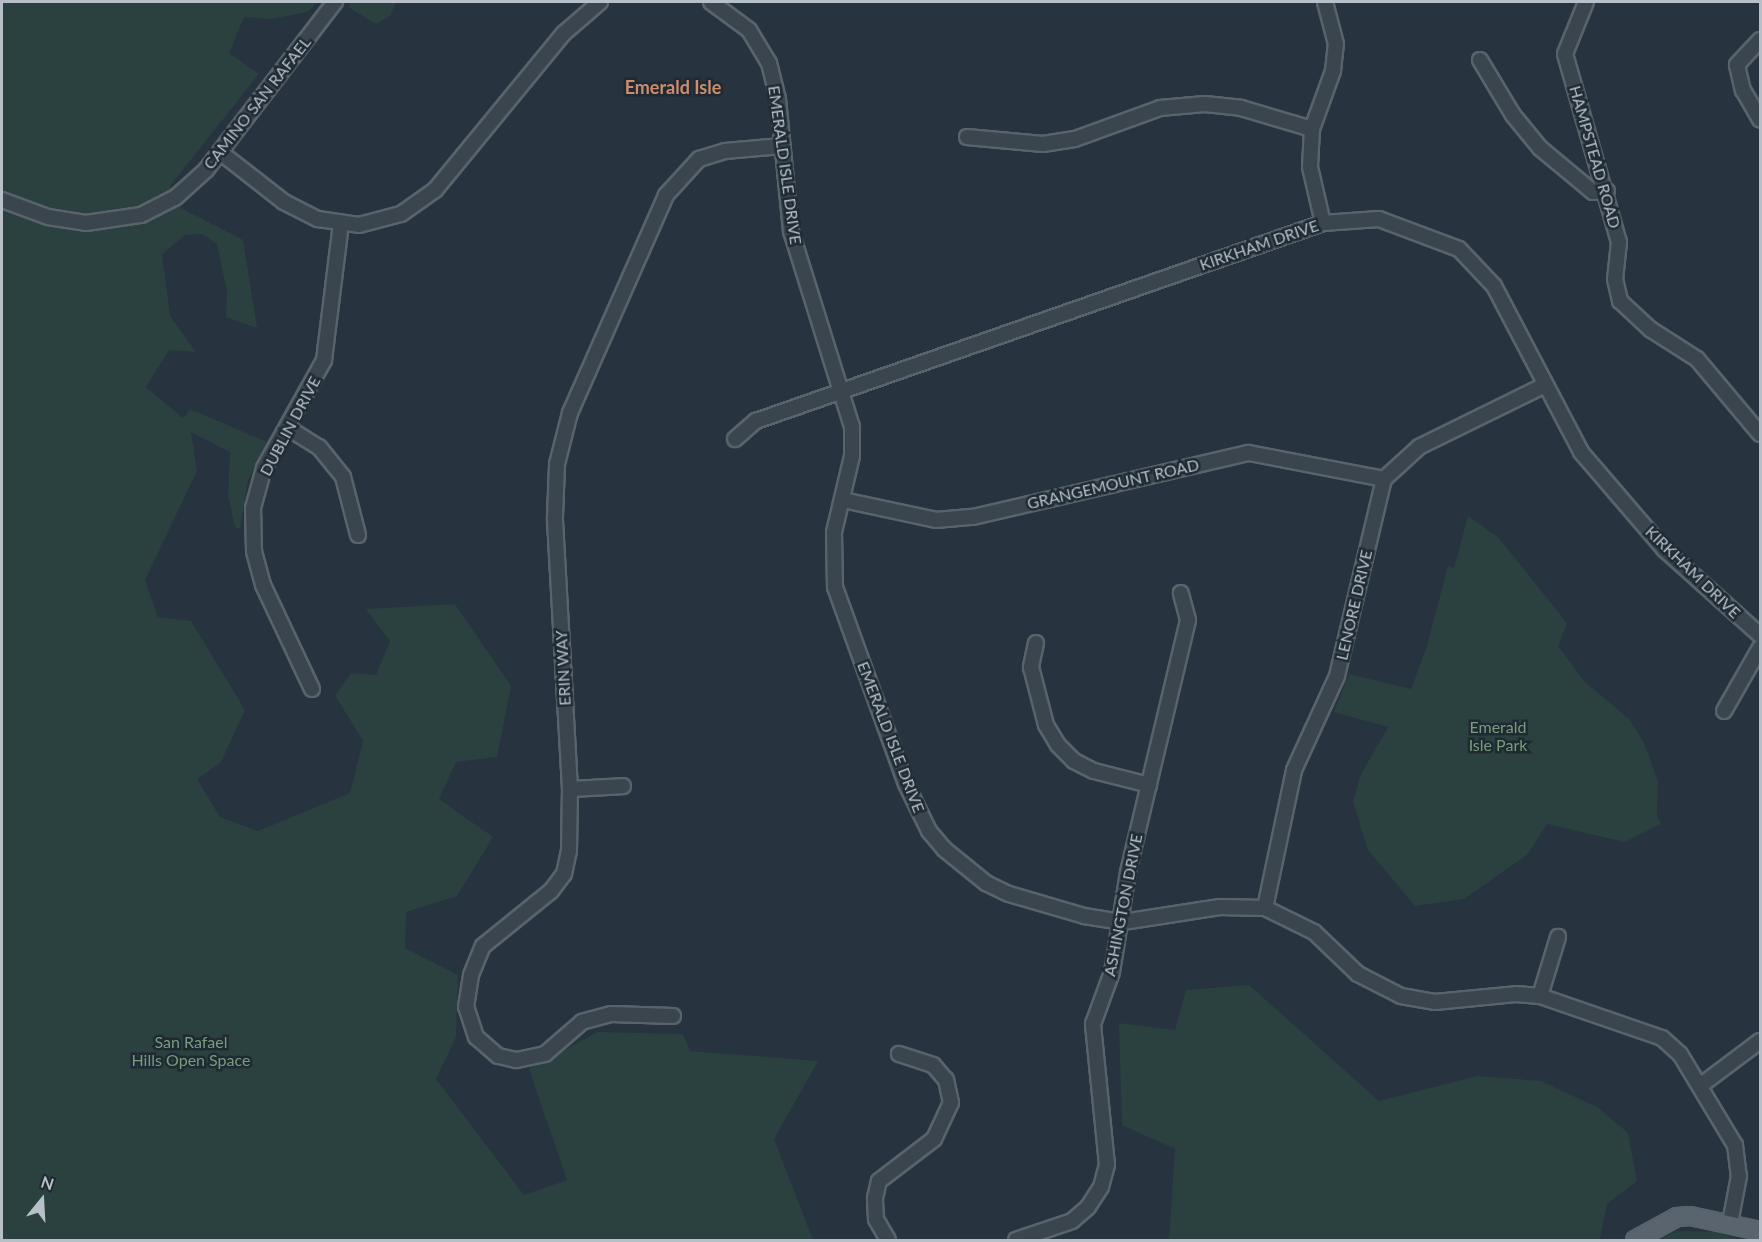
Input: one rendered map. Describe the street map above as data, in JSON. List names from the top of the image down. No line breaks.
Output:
{"streets":{"street":["CAMINO SAN RAFAEL","HAMPSTEAD ROAD","EMERALD ISLE DRIVE","KIRKHAM DRIVE","DUBLIN DRIVE","GRANGEMOUNT ROAD","LENORE DRIVE","ERIN WAY","ASHINGTON DRIVE"]},"crossings":[["EMERALD ISLE DRIVE","KIRKHAM DRIVE"],["EMERALD ISLE DRIVE","GRANGEMOUNT ROAD"],["EMERALD ISLE DRIVE","LENORE DRIVE"],["EMERALD ISLE DRIVE","ERIN WAY"],["EMERALD ISLE DRIVE","ASHINGTON DRIVE"],["GRANGEMOUNT ROAD","LENORE DRIVE"]],"districts":["Emerald Isle"],"parks":["Emerald Isle Park","San Rafael Hills Open Space"],"north":"top"}
